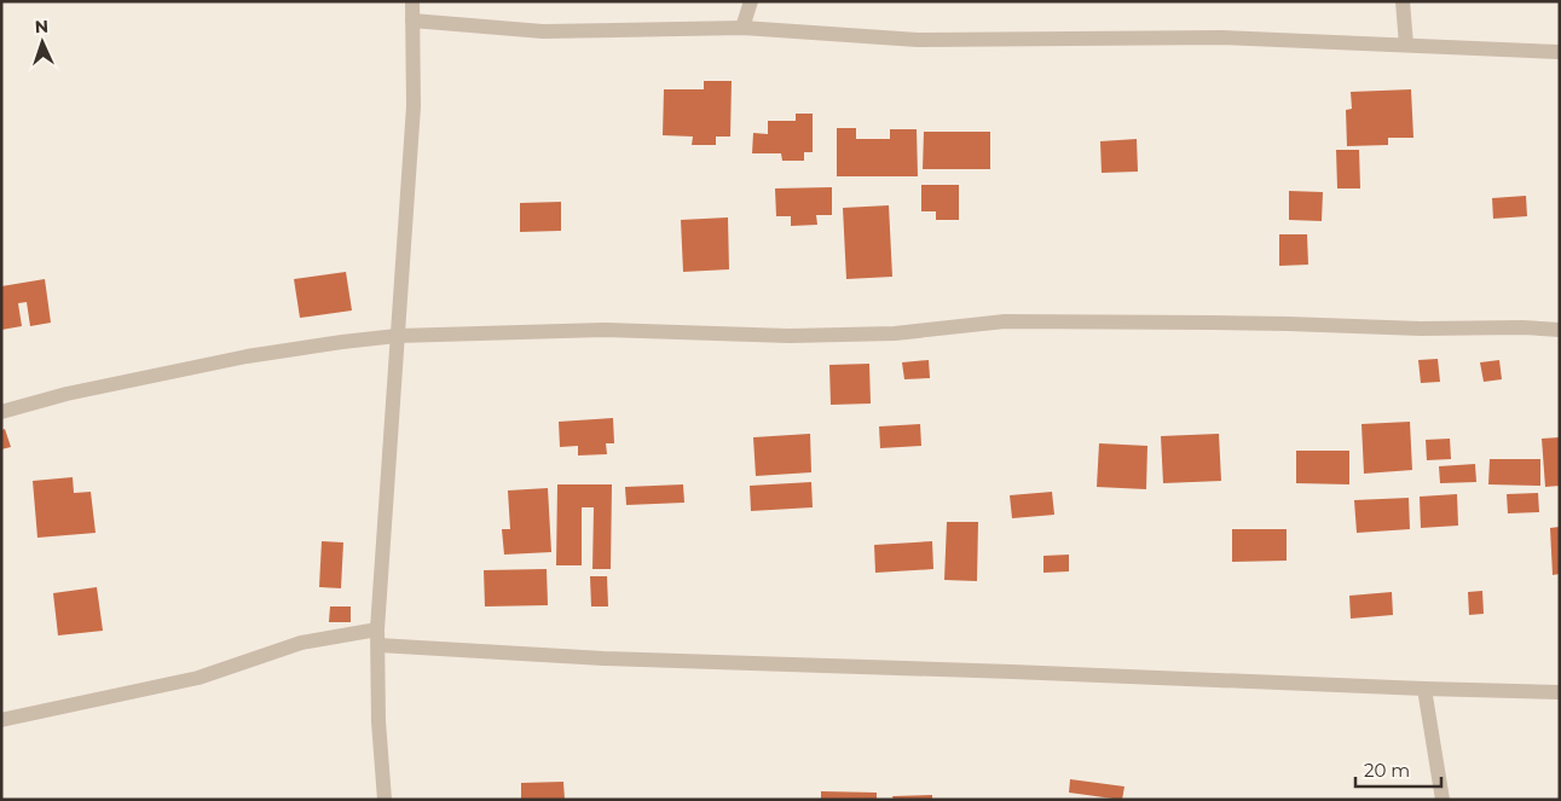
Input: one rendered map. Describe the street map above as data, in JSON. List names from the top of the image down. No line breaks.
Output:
{"scale_bar":"20 m","north":"top"}
